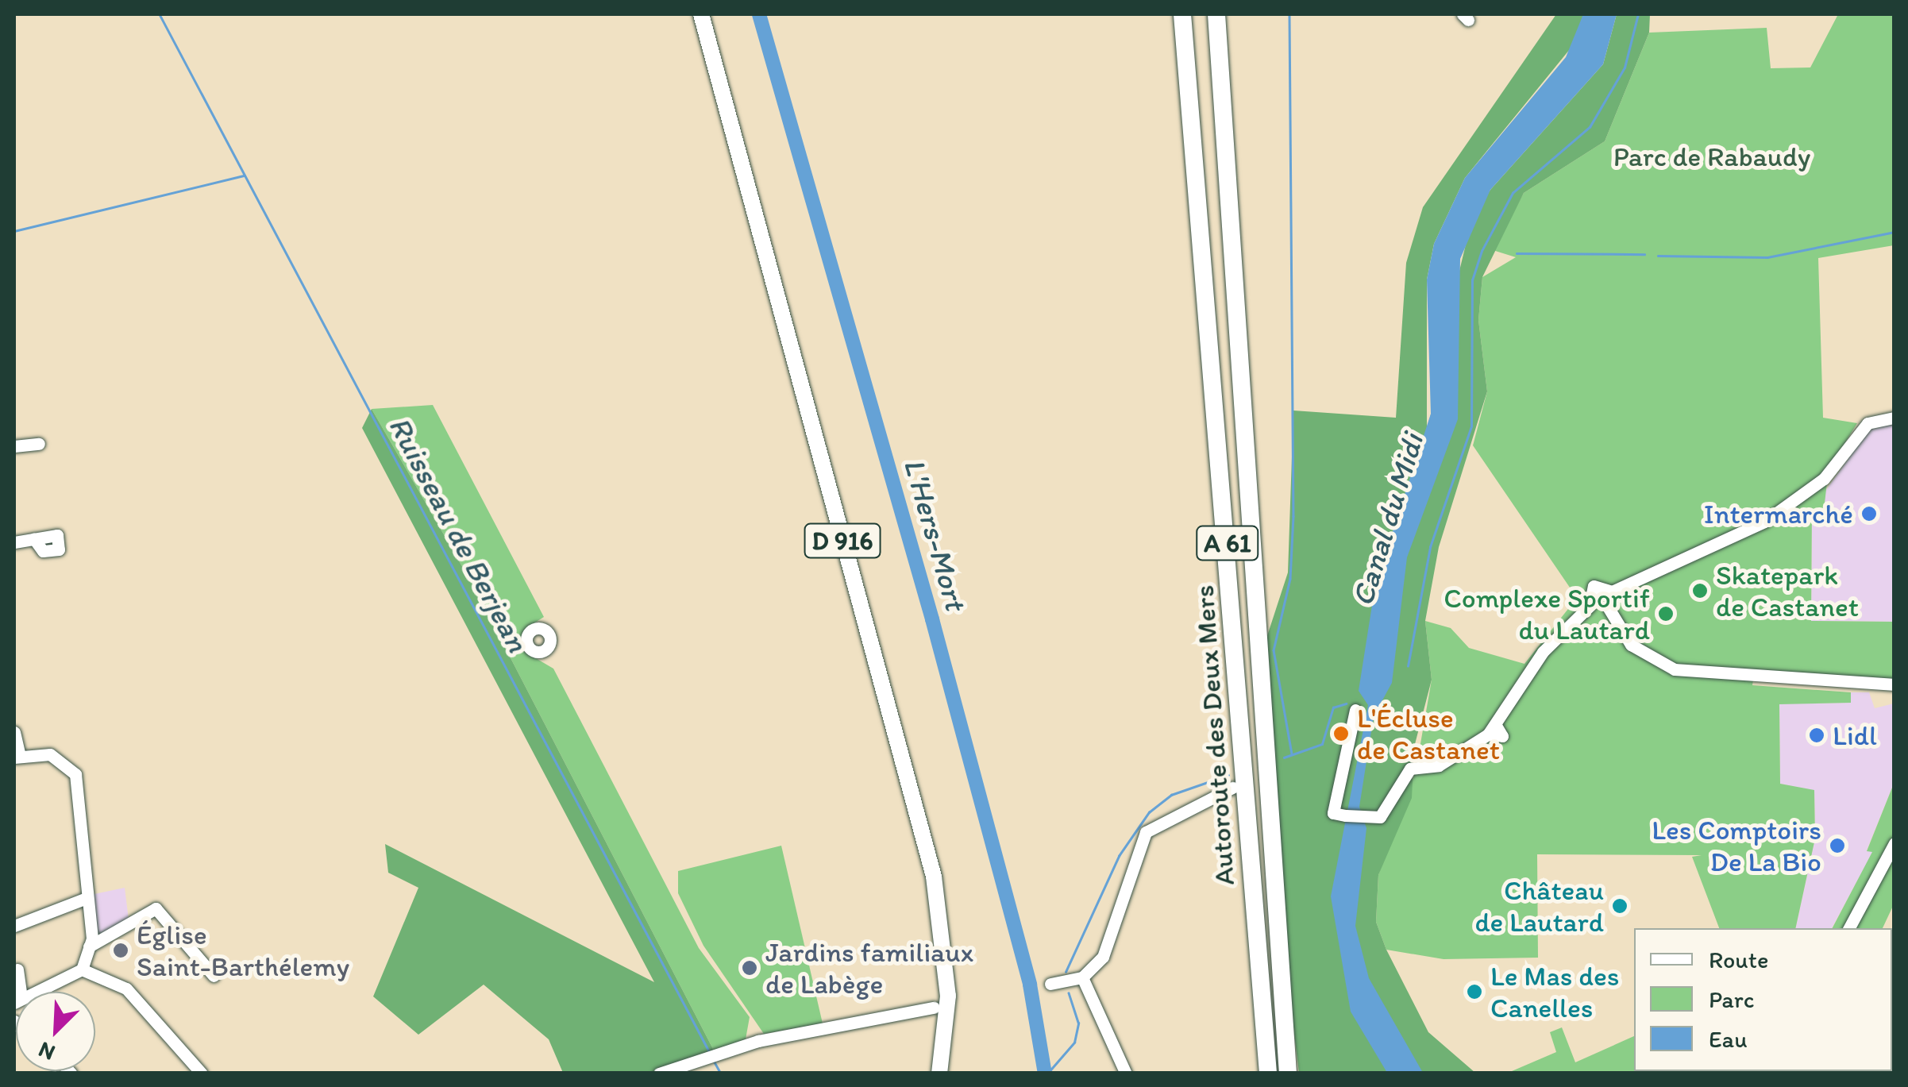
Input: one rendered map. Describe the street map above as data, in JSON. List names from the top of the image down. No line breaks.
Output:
{"streets":{"highway":["A 61","Autoroute des Deux Mers"],"main road":["D 916"]},"water":["Canal du Midi","Ruisseau de Berjean","L'Hers-Mort"],"parks":["Parc de Rabaudy"],"places":["Intermarché","Skatepark de Castanet","Complexe Sportif du Lautard","L'Écluse de Castanet","Lidl","Les Comptoirs De La Bio","Château de Lautard","Église Saint-Barthélemy","Jardins familiaux de Labège","Le Mas des Canelles"],"legend":["Route","Parc","Eau"],"north":"bottom left"}
